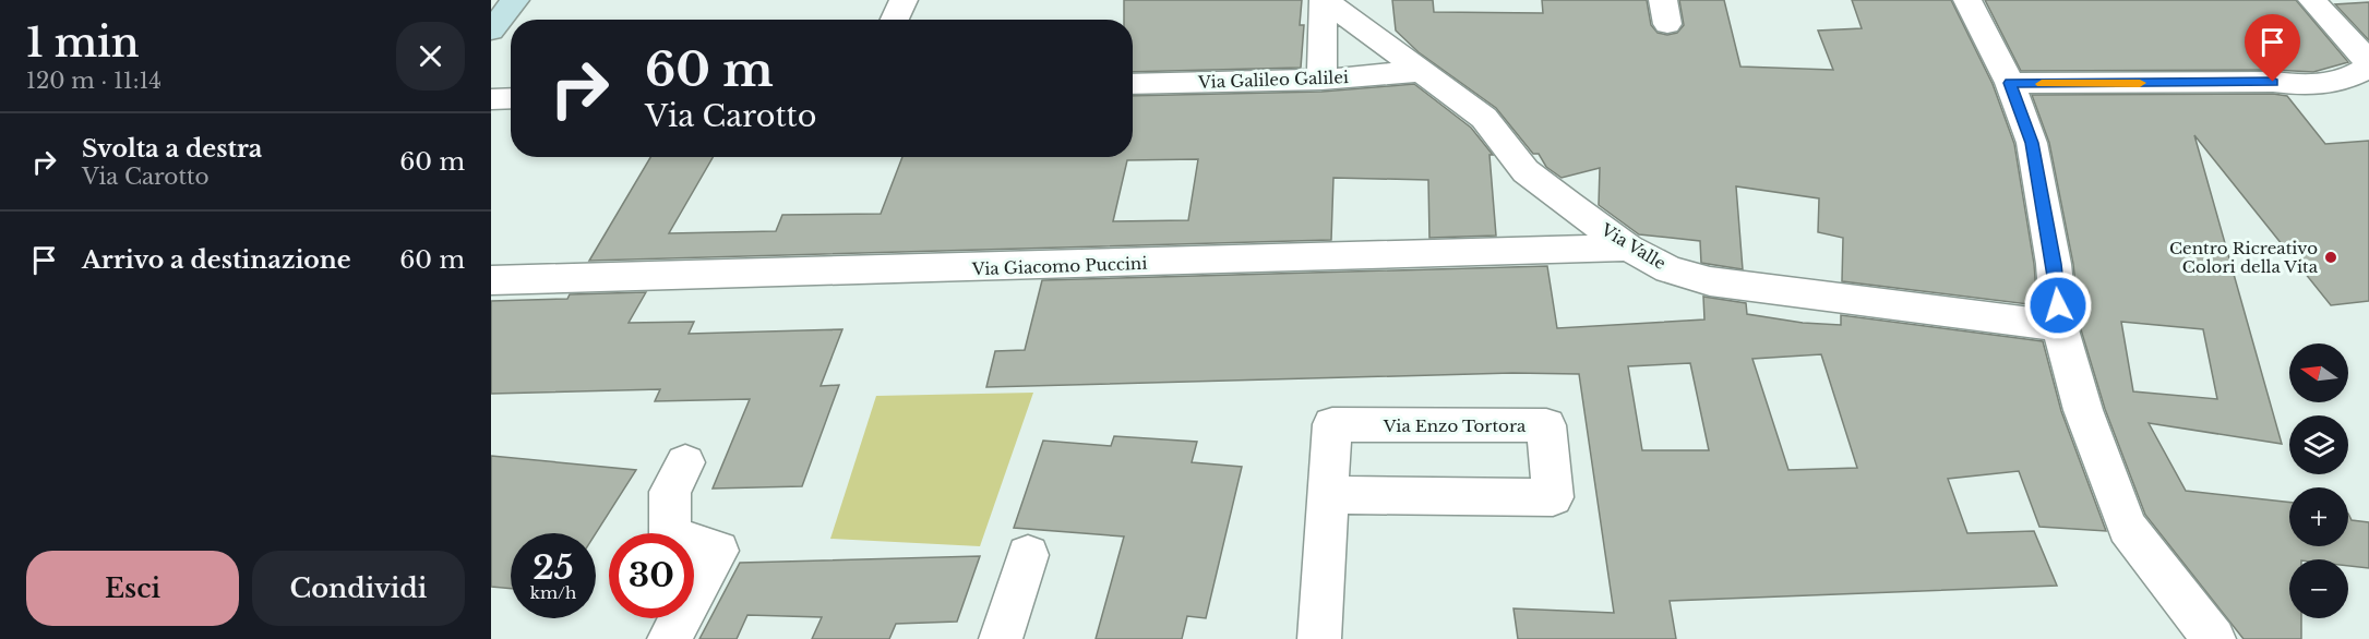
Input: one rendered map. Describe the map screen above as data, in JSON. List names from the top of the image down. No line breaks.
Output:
{"streets":{"street":["Via Galileo Galilei","Via Valle","Via Giacomo Puccini","Via Enzo Tortora"]},"crossings":[["Via Galileo Galilei","Via Valle"],["Via Valle","Via Giacomo Puccini"]],"places":["Centro Ricreativo Colori della Vita"],"north":"left","page":{"heading":["1 min","120 m · 11:14"],"turn":["60 m","Via Carotto"],"list":[{"name":"Svolta a destra","note":"Via Carotto","value":"60 m"},{"name":"Arrivo a destinazione","value":"60 m"}],"map_buttons":["+","−"],"speed":"25 km/h","limit":"30","buttons":["Esci","Condividi"]}}
